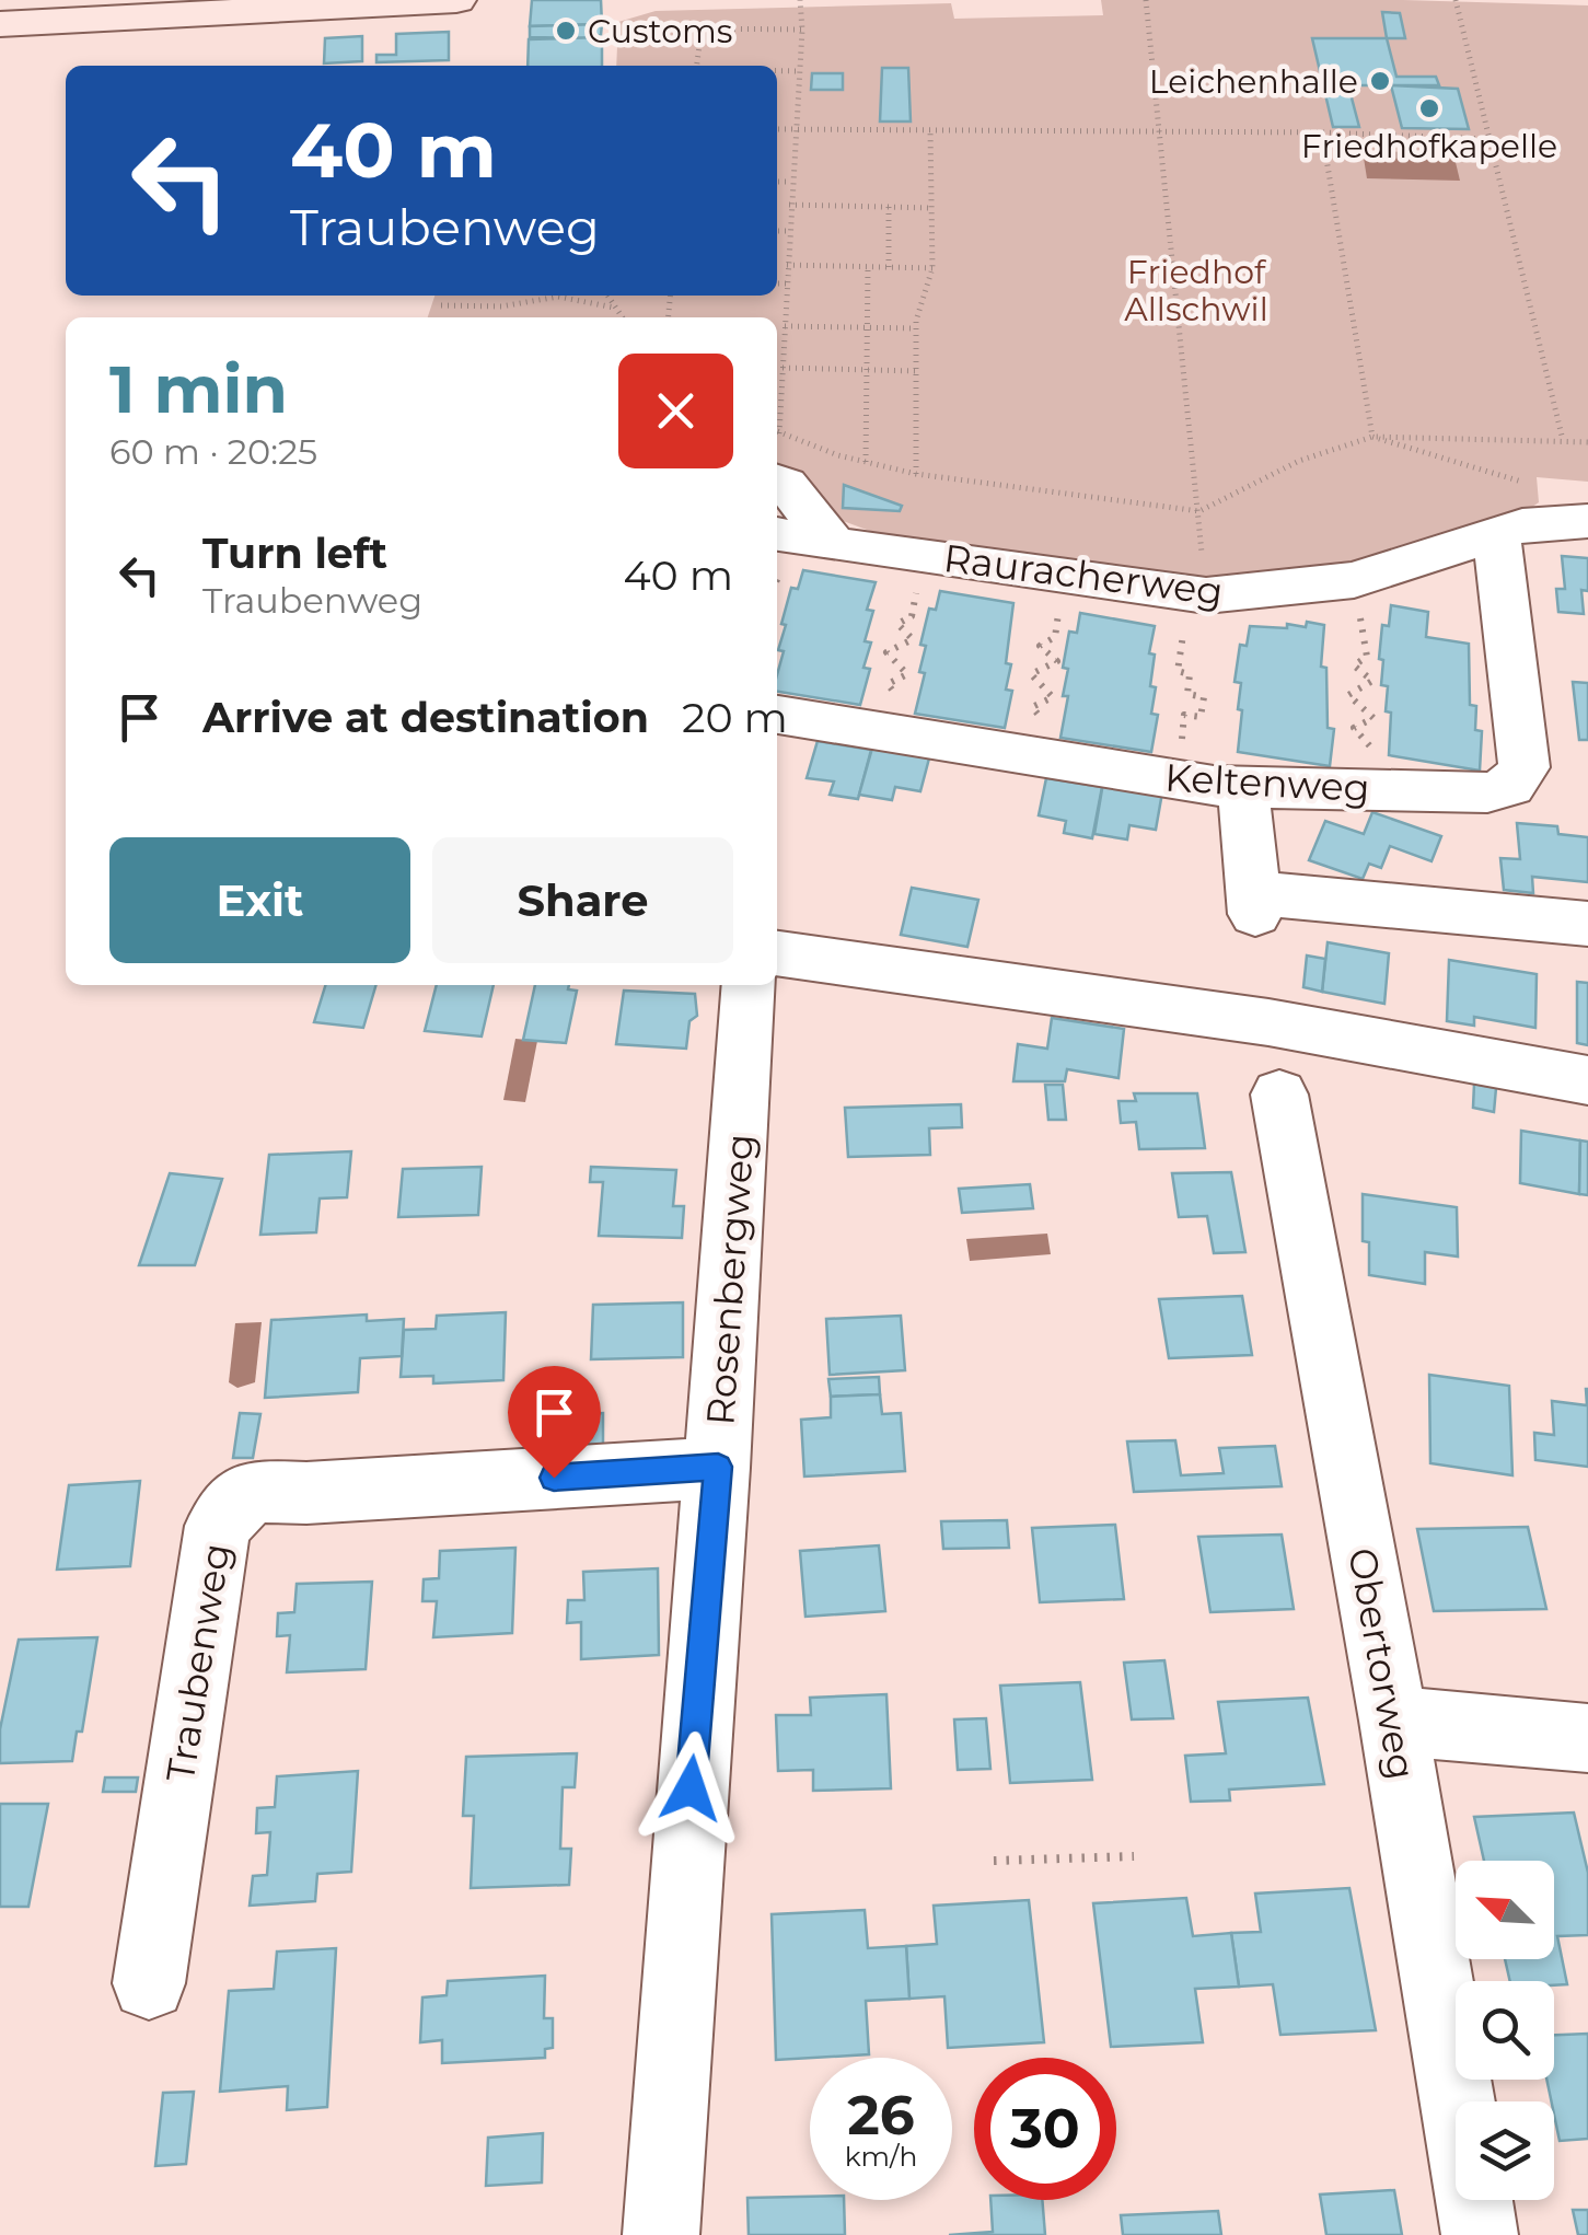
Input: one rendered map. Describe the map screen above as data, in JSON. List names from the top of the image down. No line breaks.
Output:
{"streets":{"street":["Rauracherweg","Keltenweg","Rosenbergweg","Traubenweg","Obertorweg"]},"crossings":[["Rauracherweg","Keltenweg"],["Rosenbergweg","Traubenweg"]],"parks":["Friedhof Allschwil"],"places":["Customs","Leichenhalle","Friedhofkapelle"],"north":"top left","page":{"turn":["40 m","Traubenweg"],"heading":["1 min","60 m · 20:25"],"list":[{"name":"Turn left","note":"Traubenweg","value":"40 m"},{"name":"Arrive at destination","value":"20 m"}],"buttons":["Exit","Share"],"speed":"26 km/h","limit":"30"}}
